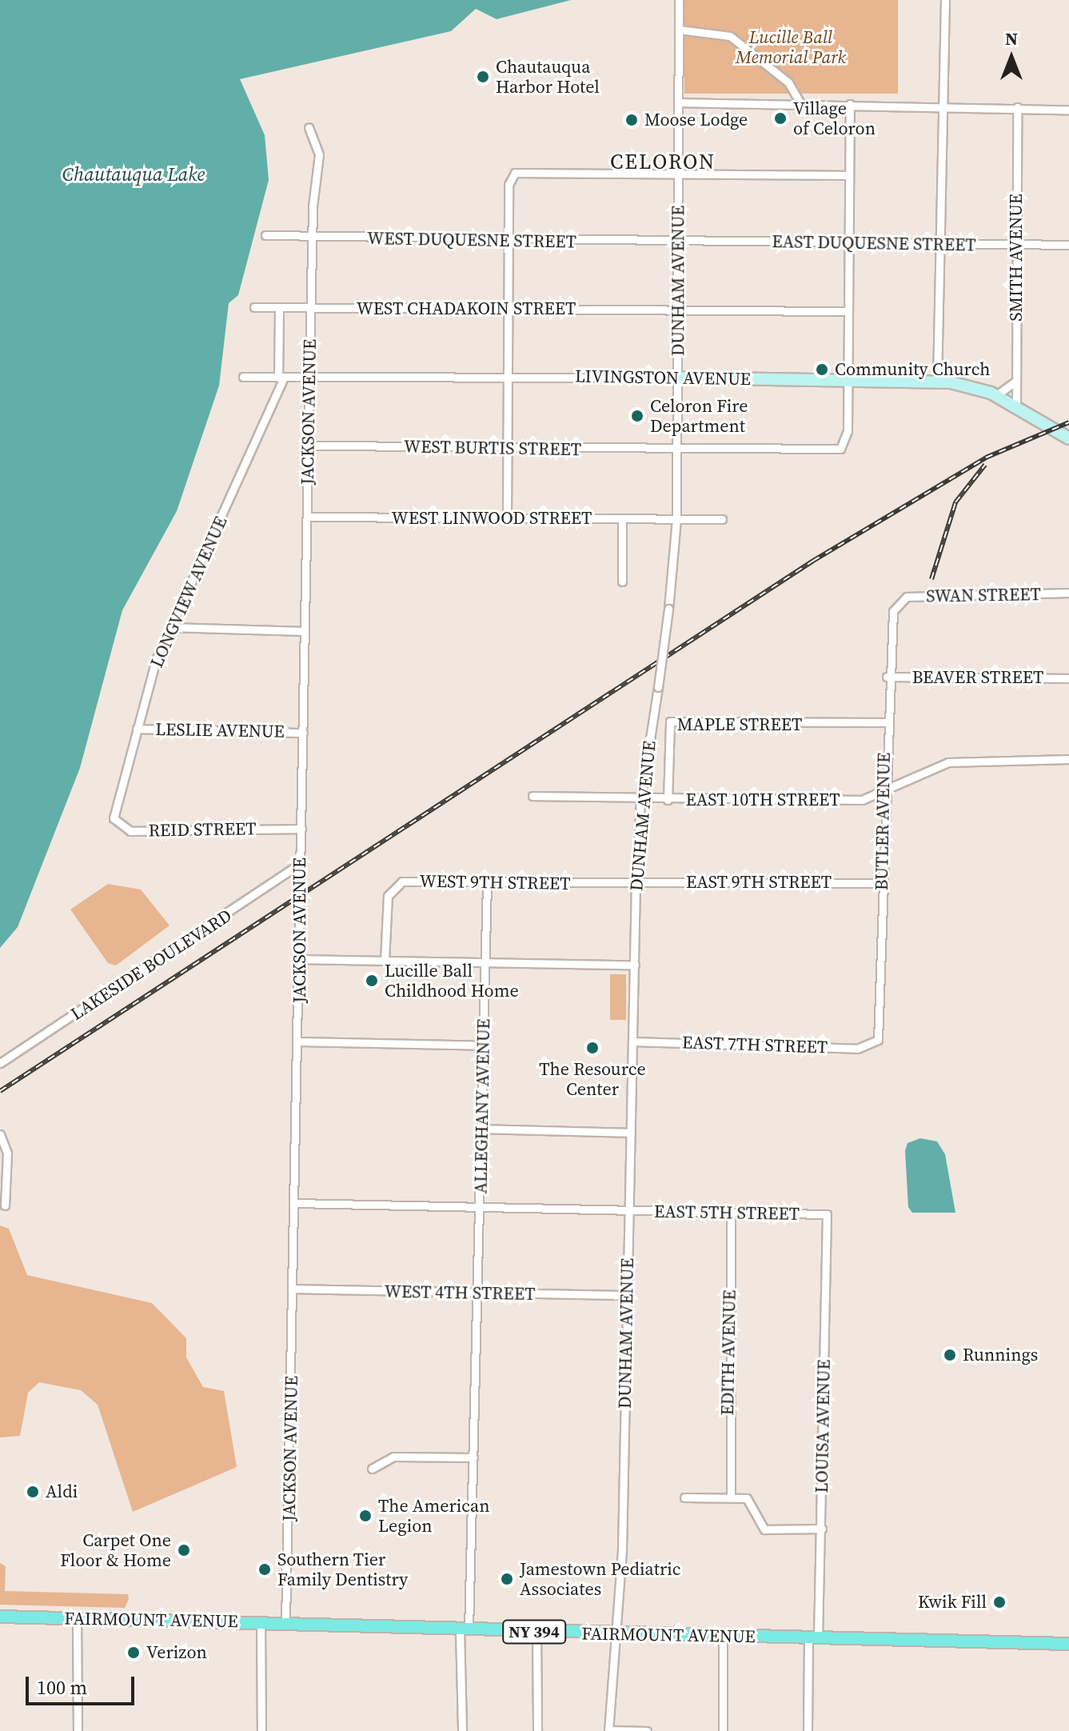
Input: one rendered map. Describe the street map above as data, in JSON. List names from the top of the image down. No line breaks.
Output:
{"streets":{"main road":["FAIRMOUNT AVENUE","NY 394"],"street":["WEST DUQUESNE STREET","EAST DUQUESNE STREET","SMITH AVENUE","DUNHAM AVENUE","WEST CHADAKOIN STREET","LIVINGSTON AVENUE","JACKSON AVENUE","WEST BURTIS STREET","WEST LINWOOD STREET","LONGVIEW AVENUE","SWAN STREET","BEAVER STREET","MAPLE STREET","LESLIE AVENUE","EAST 10TH STREET","BUTLER AVENUE","REID STREET","WEST 9TH STREET","EAST 9TH STREET","LAKESIDE BOULEVARD","EAST 7TH STREET","ALLEGHANY AVENUE","EAST 5TH STREET","WEST 4TH STREET","EDITH AVENUE","LOUISA AVENUE"]},"crossings":[["WEST DUQUESNE STREET","EAST DUQUESNE STREET"],["WEST DUQUESNE STREET","DUNHAM AVENUE"],["WEST DUQUESNE STREET","JACKSON AVENUE"],["EAST DUQUESNE STREET","SMITH AVENUE"],["EAST DUQUESNE STREET","DUNHAM AVENUE"],["SMITH AVENUE","LIVINGSTON AVENUE"],["DUNHAM AVENUE","WEST CHADAKOIN STREET"],["DUNHAM AVENUE","LIVINGSTON AVENUE"],["DUNHAM AVENUE","WEST BURTIS STREET"],["DUNHAM AVENUE","WEST LINWOOD STREET"],["DUNHAM AVENUE","EAST 10TH STREET"],["DUNHAM AVENUE","WEST 9TH STREET"],["DUNHAM AVENUE","EAST 9TH STREET"],["DUNHAM AVENUE","EAST 7TH STREET"],["DUNHAM AVENUE","EAST 5TH STREET"],["DUNHAM AVENUE","WEST 4TH STREET"],["DUNHAM AVENUE","FAIRMOUNT AVENUE"],["WEST CHADAKOIN STREET","JACKSON AVENUE"],["LIVINGSTON AVENUE","JACKSON AVENUE"],["LIVINGSTON AVENUE","WEST BURTIS STREET"],["LIVINGSTON AVENUE","LONGVIEW AVENUE"],["JACKSON AVENUE","WEST BURTIS STREET"],["JACKSON AVENUE","WEST LINWOOD STREET"],["JACKSON AVENUE","LESLIE AVENUE"],["JACKSON AVENUE","REID STREET"],["JACKSON AVENUE","LAKESIDE BOULEVARD"],["JACKSON AVENUE","EAST 5TH STREET"],["JACKSON AVENUE","WEST 4TH STREET"],["JACKSON AVENUE","FAIRMOUNT AVENUE"],["LONGVIEW AVENUE","LESLIE AVENUE"],["LONGVIEW AVENUE","REID STREET"],["SWAN STREET","BUTLER AVENUE"],["BEAVER STREET","BUTLER AVENUE"],["MAPLE STREET","EAST 10TH STREET"],["MAPLE STREET","BUTLER AVENUE"],["EAST 10TH STREET","BUTLER AVENUE"],["BUTLER AVENUE","EAST 9TH STREET"],["BUTLER AVENUE","EAST 7TH STREET"],["WEST 9TH STREET","EAST 9TH STREET"],["WEST 9TH STREET","ALLEGHANY AVENUE"],["ALLEGHANY AVENUE","EAST 5TH STREET"],["ALLEGHANY AVENUE","WEST 4TH STREET"],["ALLEGHANY AVENUE","FAIRMOUNT AVENUE"],["EAST 5TH STREET","EDITH AVENUE"],["EAST 5TH STREET","LOUISA AVENUE"],["LOUISA AVENUE","FAIRMOUNT AVENUE"]],"districts":["CELORON"],"water":["Chautauqua Lake"],"parks":["Lucille Ball Memorial Park"],"places":["Chautauqua Harbor Hotel","Village of Celoron","Moose Lodge","Community Church","Celoron Fire Department","Lucille Ball Childhood Home","The Resource Center","Runnings","Aldi","The American Legion","Carpet One Floor & Home","Southern Tier Family Dentistry","Jamestown Pediatric Associates","Kwik Fill","Verizon"],"scale_bar":"100 m","north":"top"}
